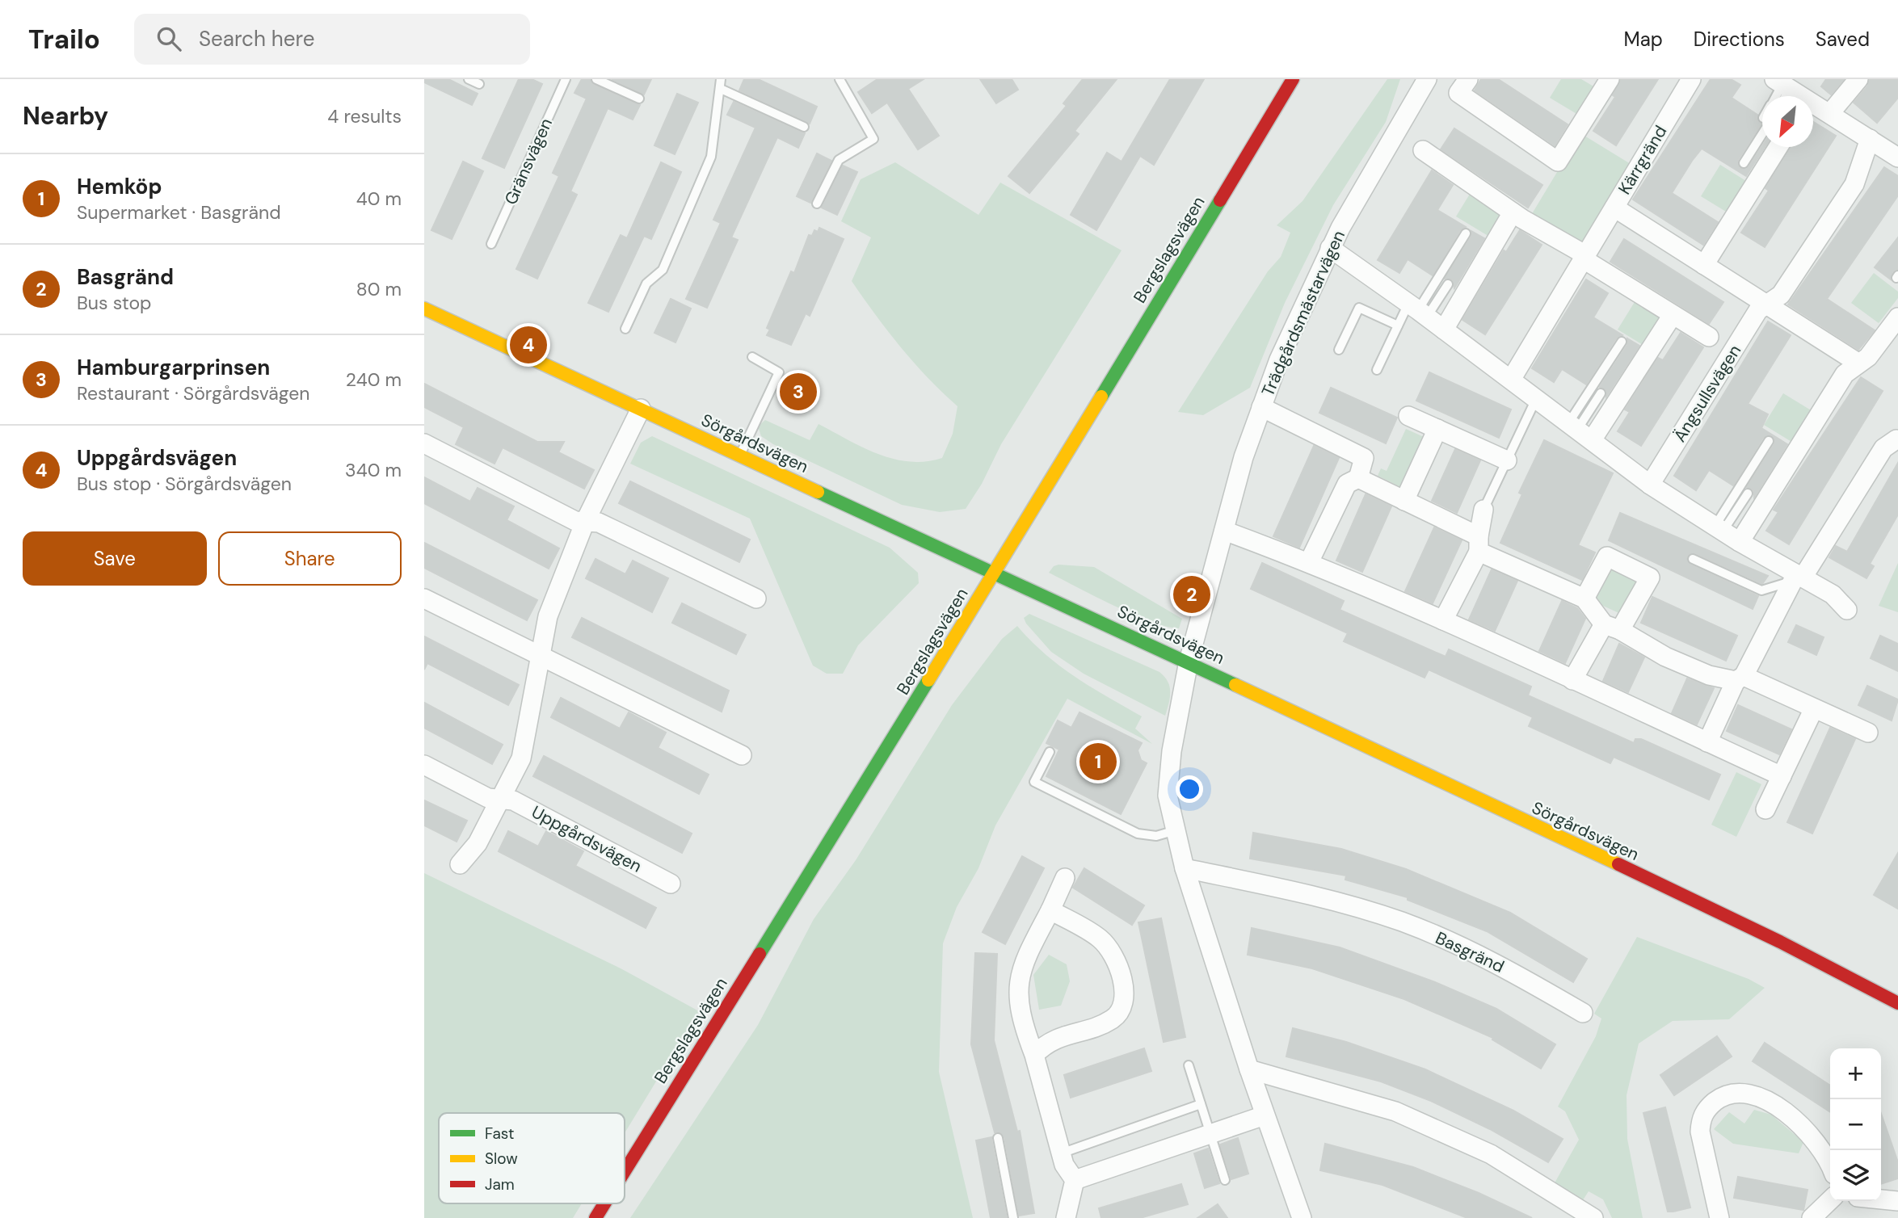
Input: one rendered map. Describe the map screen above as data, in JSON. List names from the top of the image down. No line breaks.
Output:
{"streets":{"street":["Kärrgränd","Bergslagsvägen","Trädgårdsmästarvägen","Ängsullsvägen","Sörgårdsvägen","Uppgårdsvägen","Basgränd"],"lane":["Gränsvägen"]},"crossings":[["Kärrgränd","Ängsullsvägen"],["Bergslagsvägen","Sörgårdsvägen"],["Trädgårdsmästarvägen","Sörgårdsvägen"]],"legend":["Fast","Slow","Jam"],"north":"bottom left","page":{"header":"Trailo","search":"Search here","nav":["Map","Directions","Saved"],"heading":["Nearby","4 results"],"list":[{"mark":"1","name":"Hemköp","note":"Supermarket · Basgränd","value":"40 m"},{"mark":"2","name":"Basgränd","note":"Bus stop","value":"80 m"},{"mark":"3","name":"Hamburgarprinsen","note":"Restaurant · Sörgårdsvägen","value":"240 m"},{"mark":"4","name":"Uppgårdsvägen","note":"Bus stop · Sörgårdsvägen","value":"340 m"}],"pins":["4","3","2","1"],"buttons":["Save","Share"],"map_buttons":["+","−"]}}
